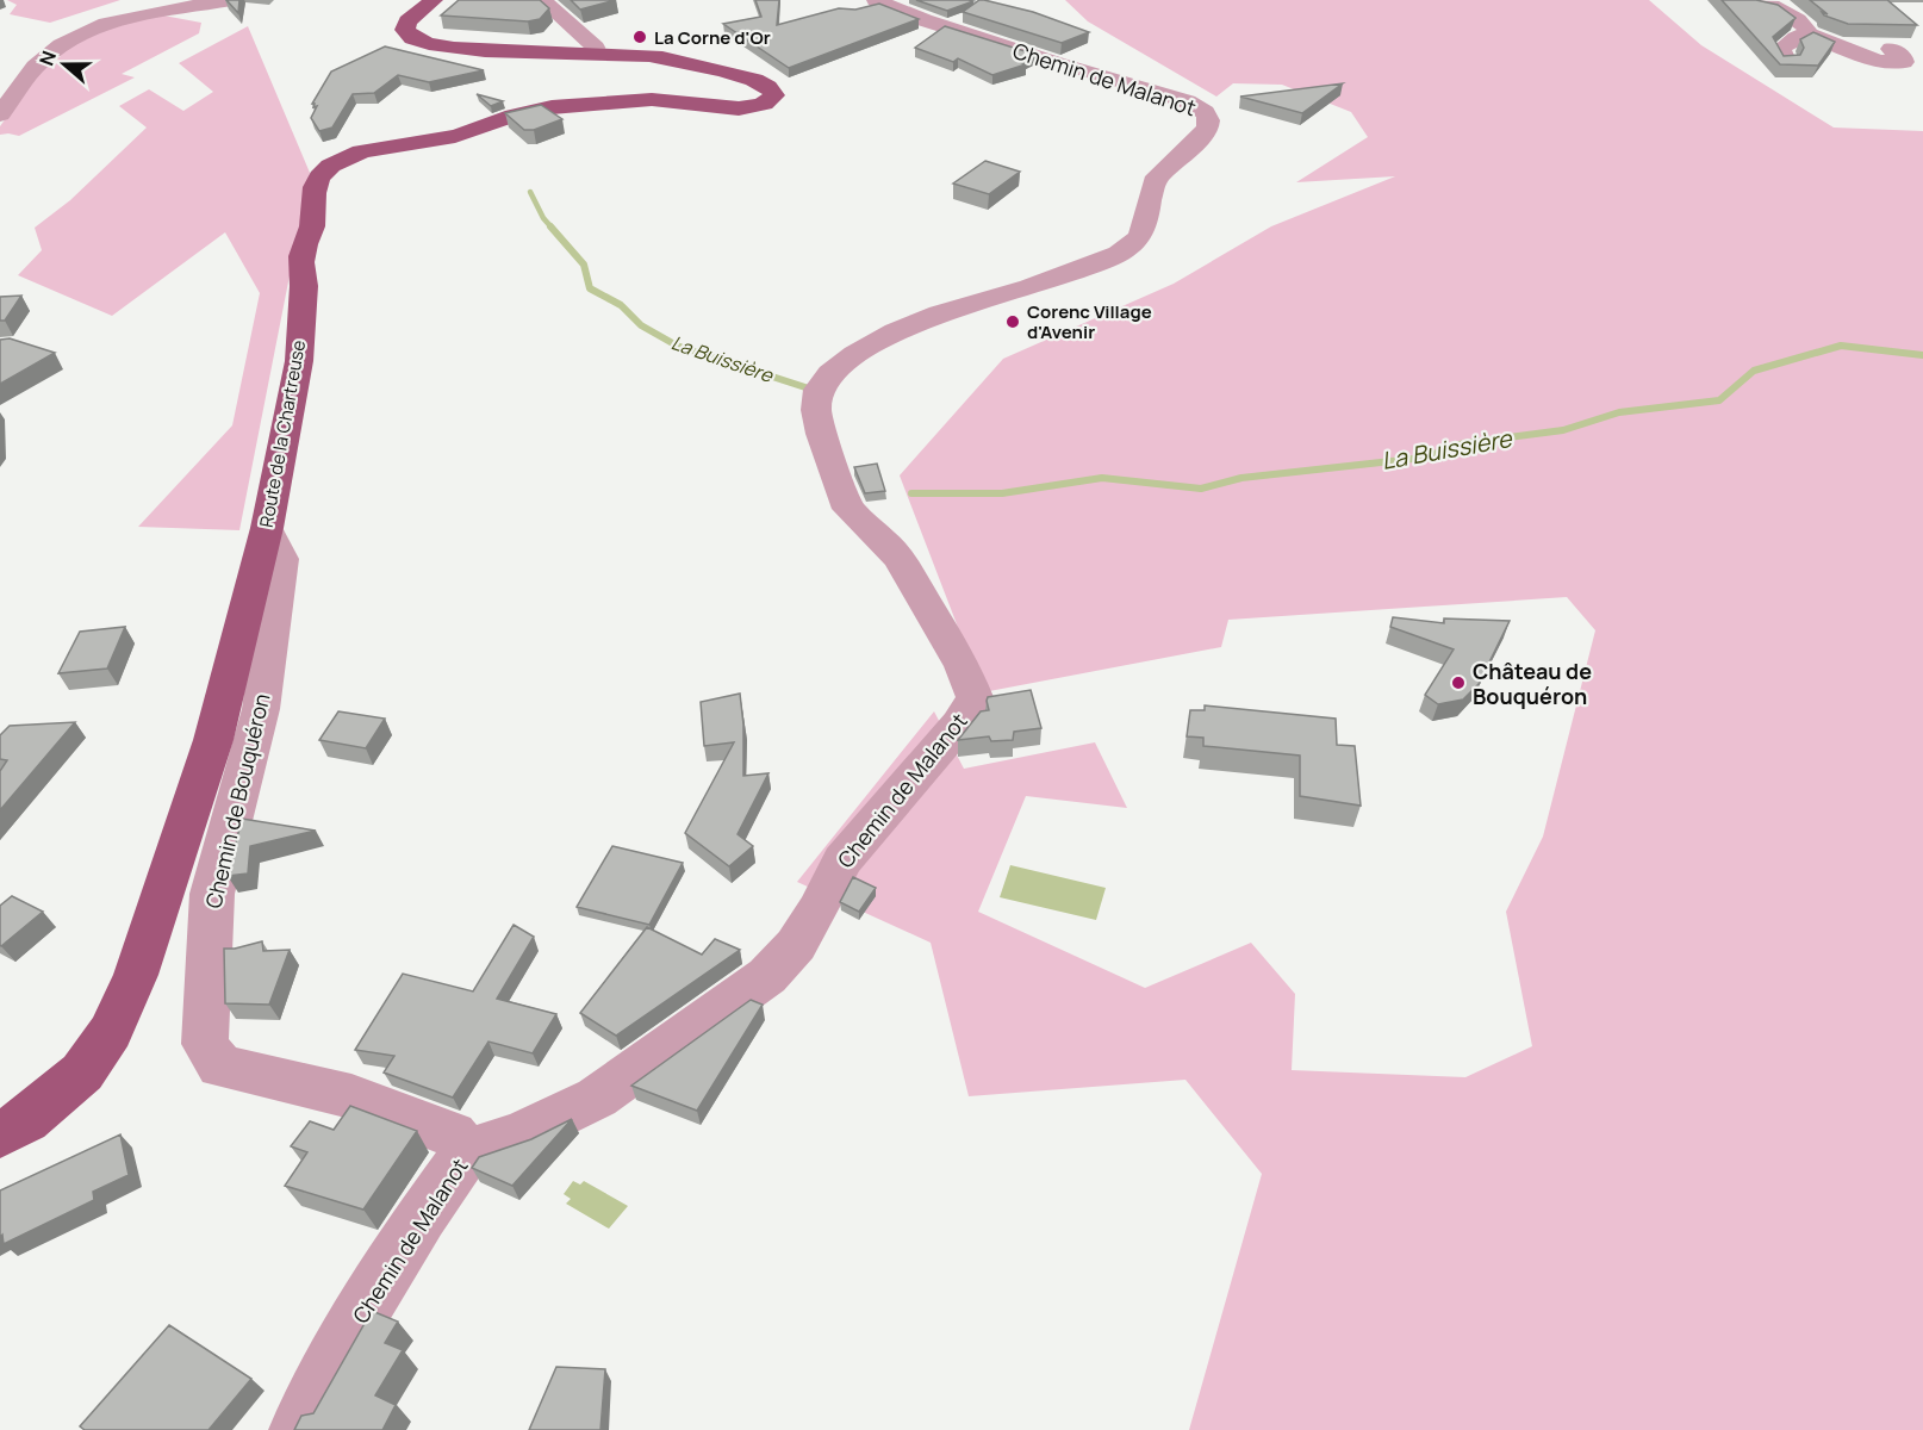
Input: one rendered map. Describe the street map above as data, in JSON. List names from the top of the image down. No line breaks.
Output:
{"streets":{"main road":["Route de la Chartreuse"],"street":["Chemin de Malanot","Chemin de Bouquéron"]},"crossings":[["Chemin de Malanot","Chemin de Bouquéron"],["Route de la Chartreuse","Chemin de Bouquéron"]],"water":["La Buissière"],"places":["La Corne d'Or","Corenc Village d'Avenir","Château de Bouquéron"],"north":"left"}
